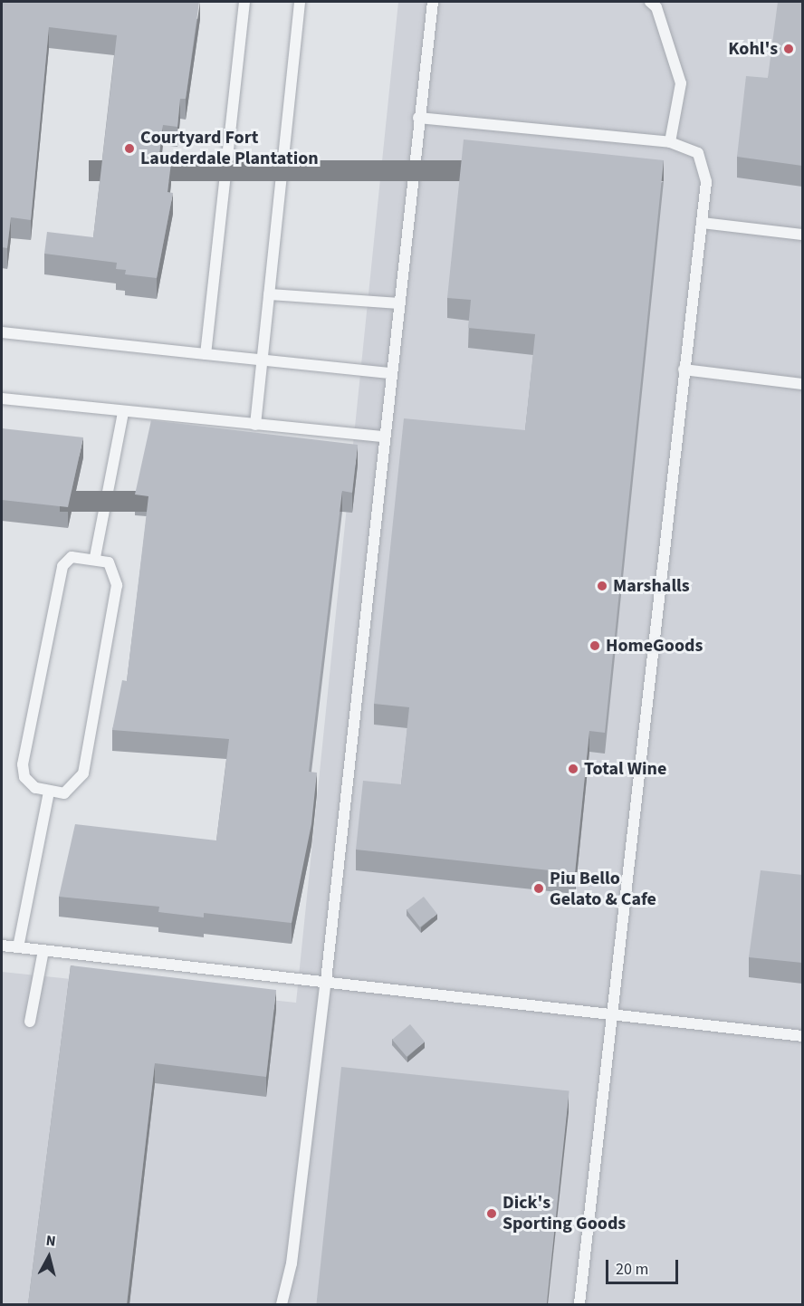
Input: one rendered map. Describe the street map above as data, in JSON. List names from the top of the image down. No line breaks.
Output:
{"places":["Kohl's","Courtyard Fort Lauderdale Plantation","Marshalls","HomeGoods","Total Wine","Piu Bello Gelato & Cafe","Dick's Sporting Goods"],"scale_bar":"20 m","north":"top"}
